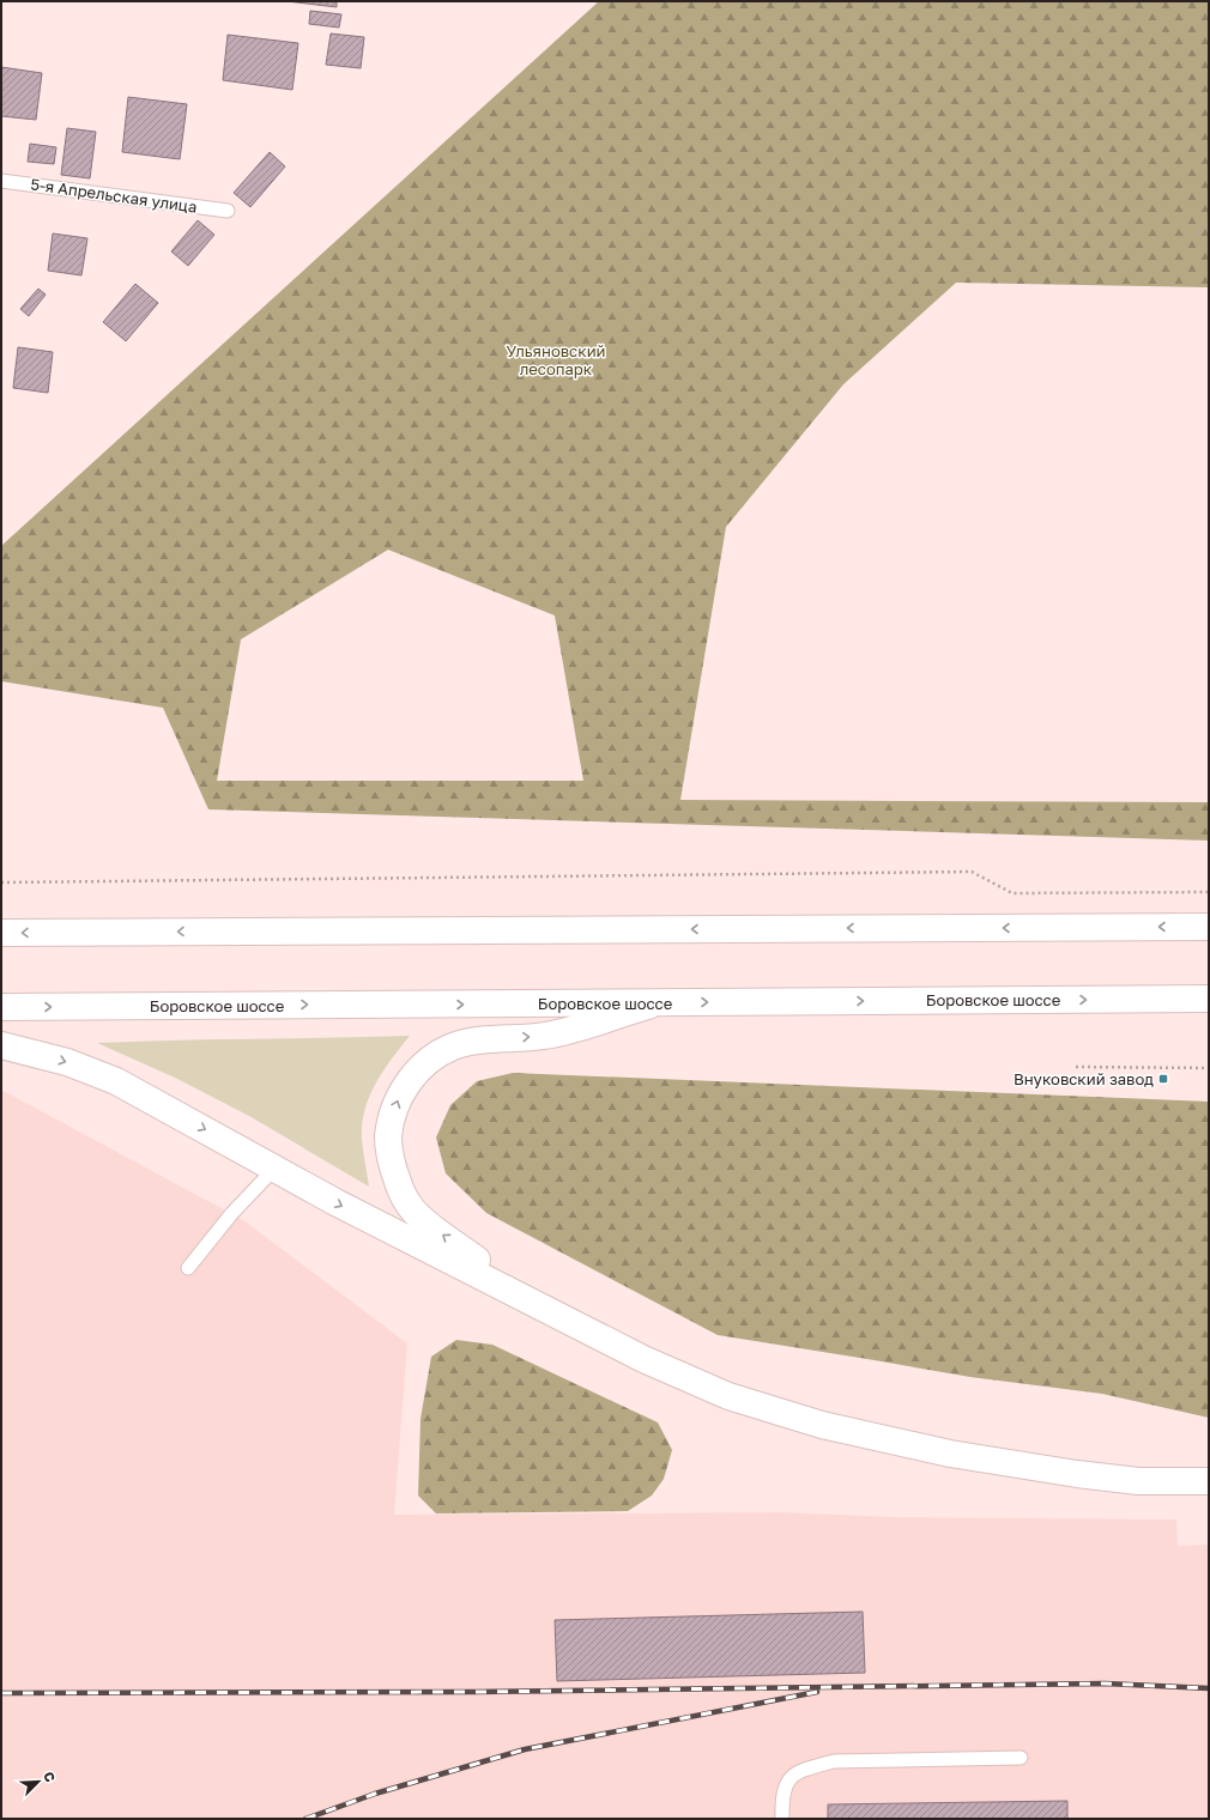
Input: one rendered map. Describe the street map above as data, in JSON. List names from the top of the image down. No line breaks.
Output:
{"streets":{"main road":["Боровское шоссе"],"lane":["5-я Апрельская улица"]},"parks":["Ульяновский лесопарк"],"places":{"transit":["Внуковский завод"]},"north":"top right"}
